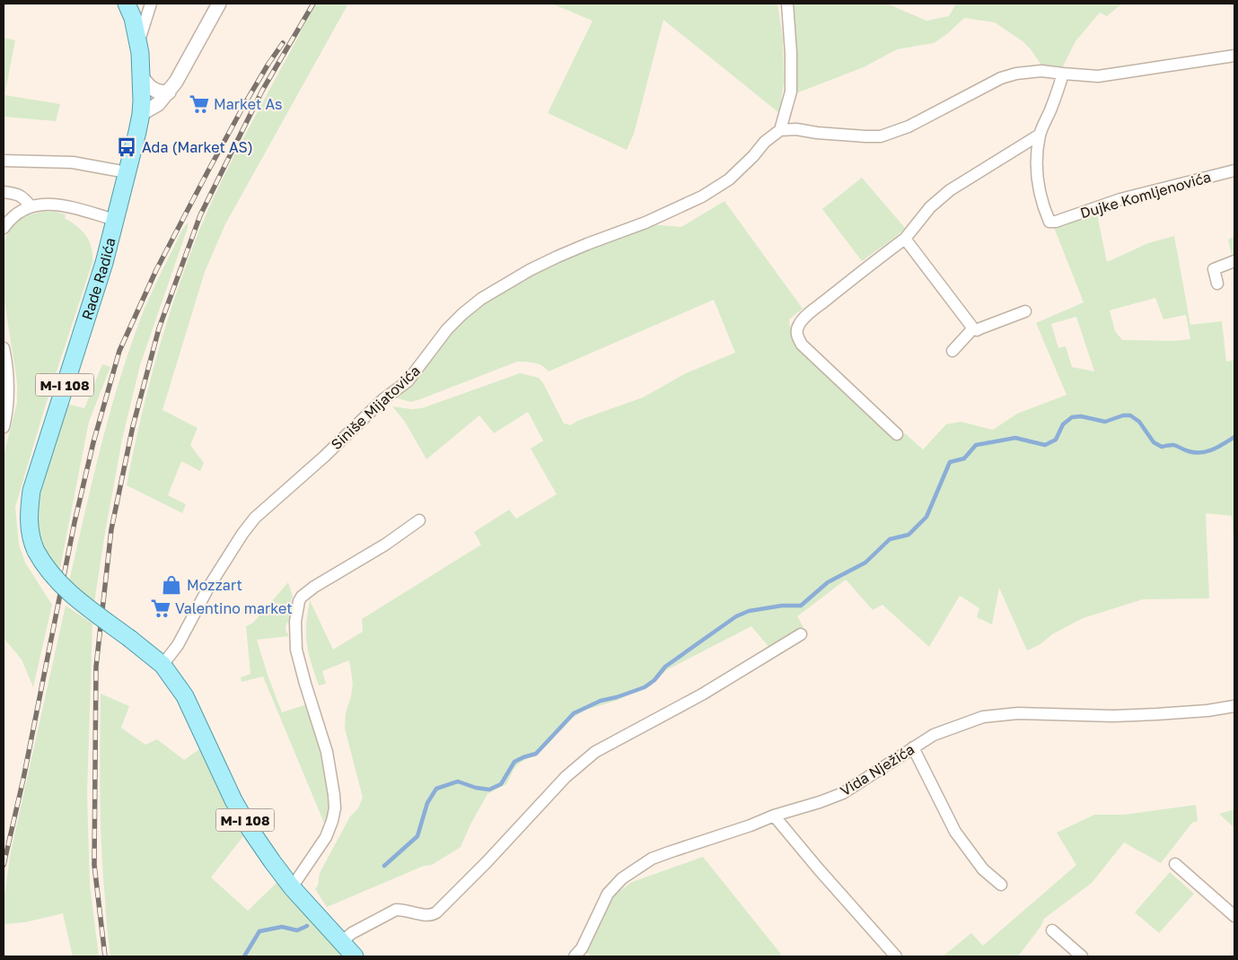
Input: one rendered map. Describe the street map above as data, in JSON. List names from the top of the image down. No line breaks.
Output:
{"streets":{"main road":["Rade Radića","M-I 108"],"street":["Dujke Komljenovića","Siniše Mijatovića","Vida Nježića"]},"crossings":[["Rade Radića","M-I 108"],["Rade Radića","Siniše Mijatovića"],["M-I 108","Siniše Mijatovića"]],"places":{"supermarket":["Market As","Valentino market"],"bus stop":["Ada (Market AS)"],"shop":["Mozzart"]}}
